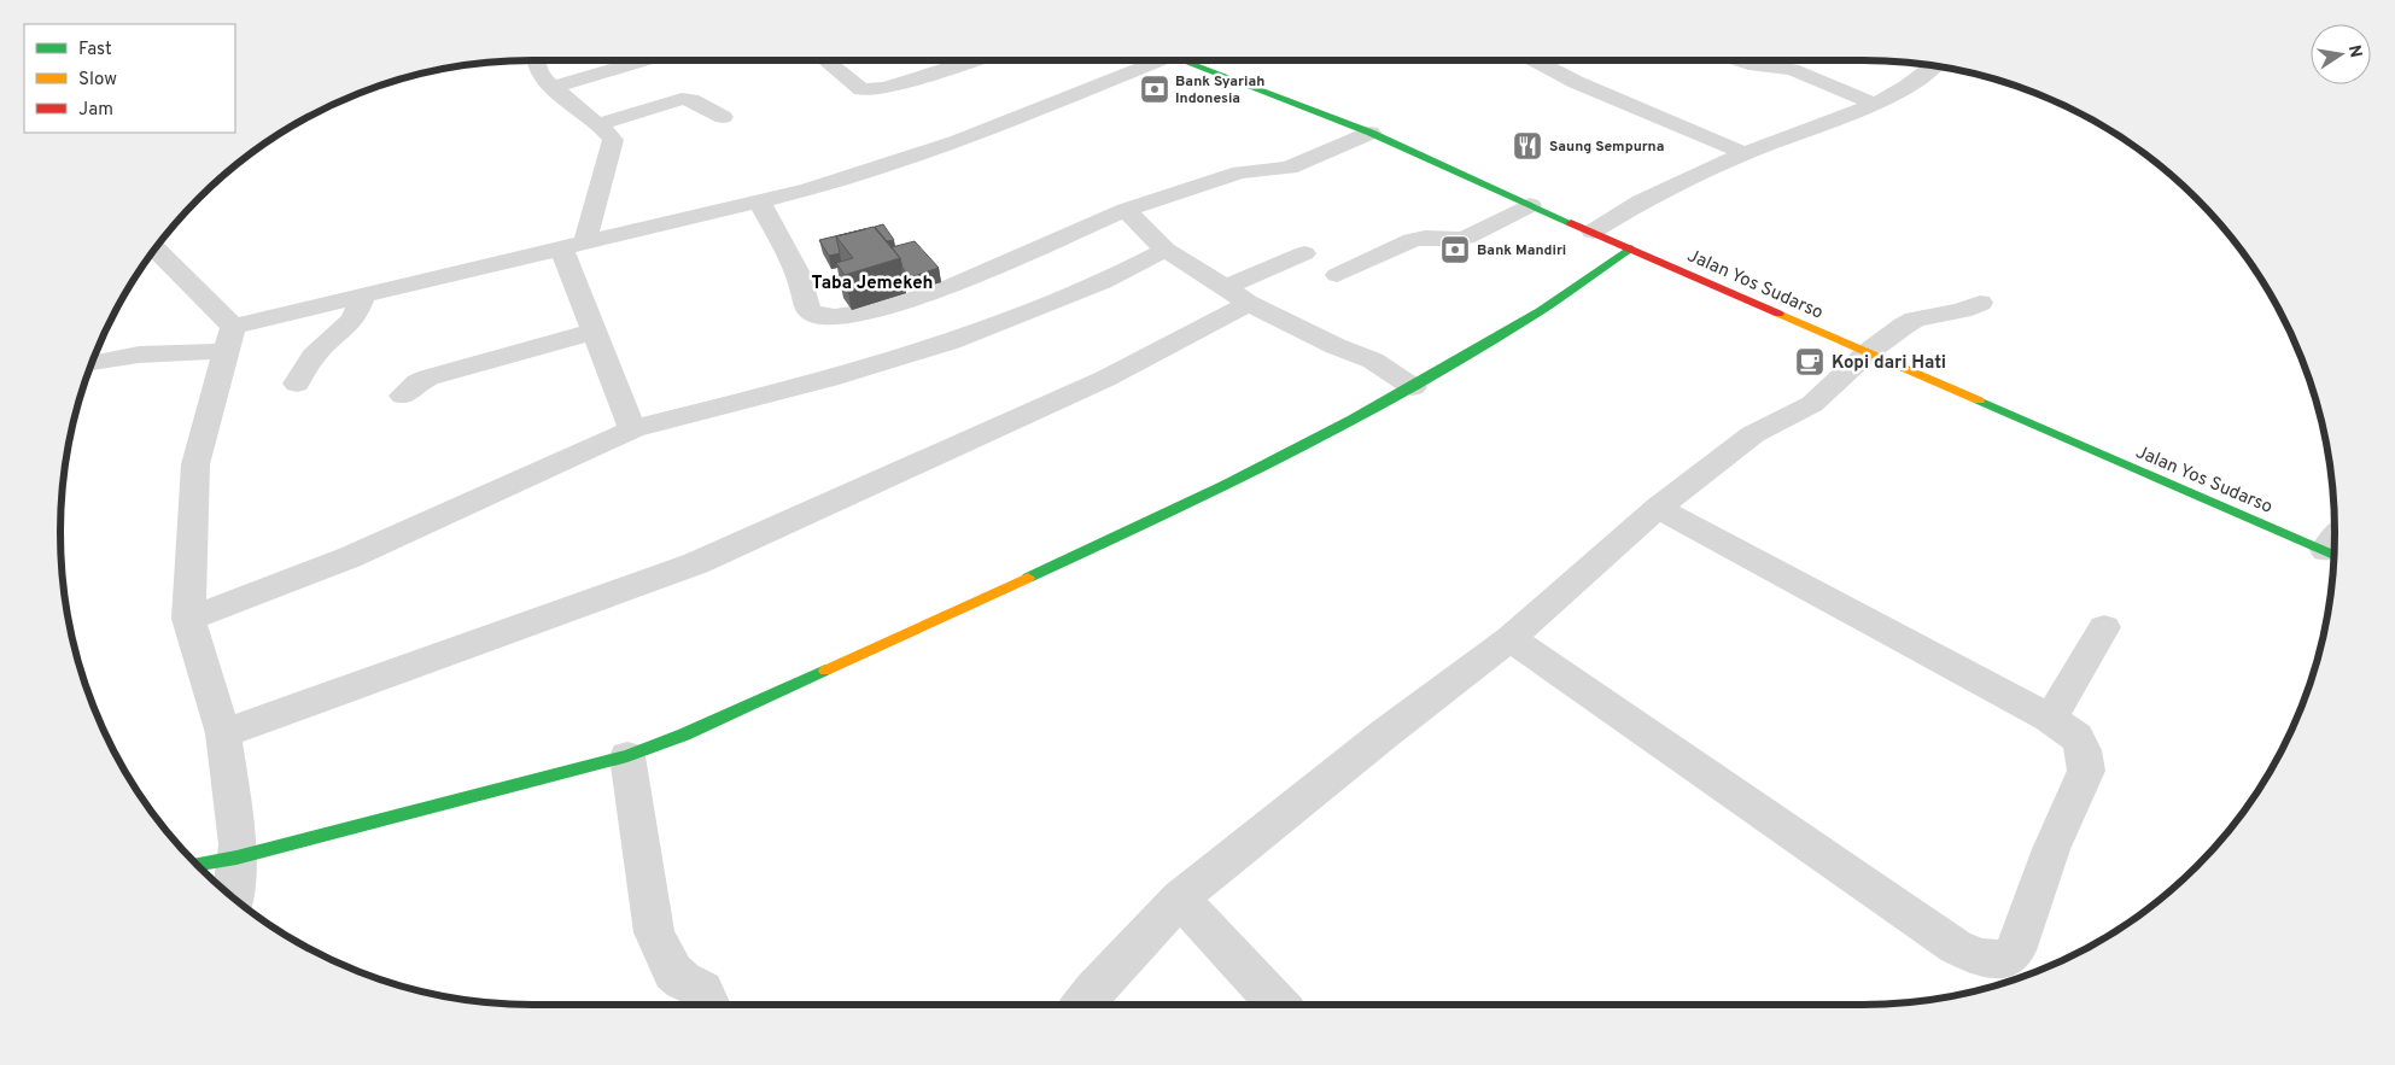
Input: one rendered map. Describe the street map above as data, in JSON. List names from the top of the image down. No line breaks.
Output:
{"streets":{"main road":["Jalan Yos Sudarso"]},"districts":["Taba Jemekeh"],"places":{"bank":["Bank Syariah Indonesia","Bank Mandiri"],"restaurant":["Saung Sempurna"],"cafe":["Kopi dari Hati"]},"legend":["Fast","Slow","Jam"],"north":"right"}
